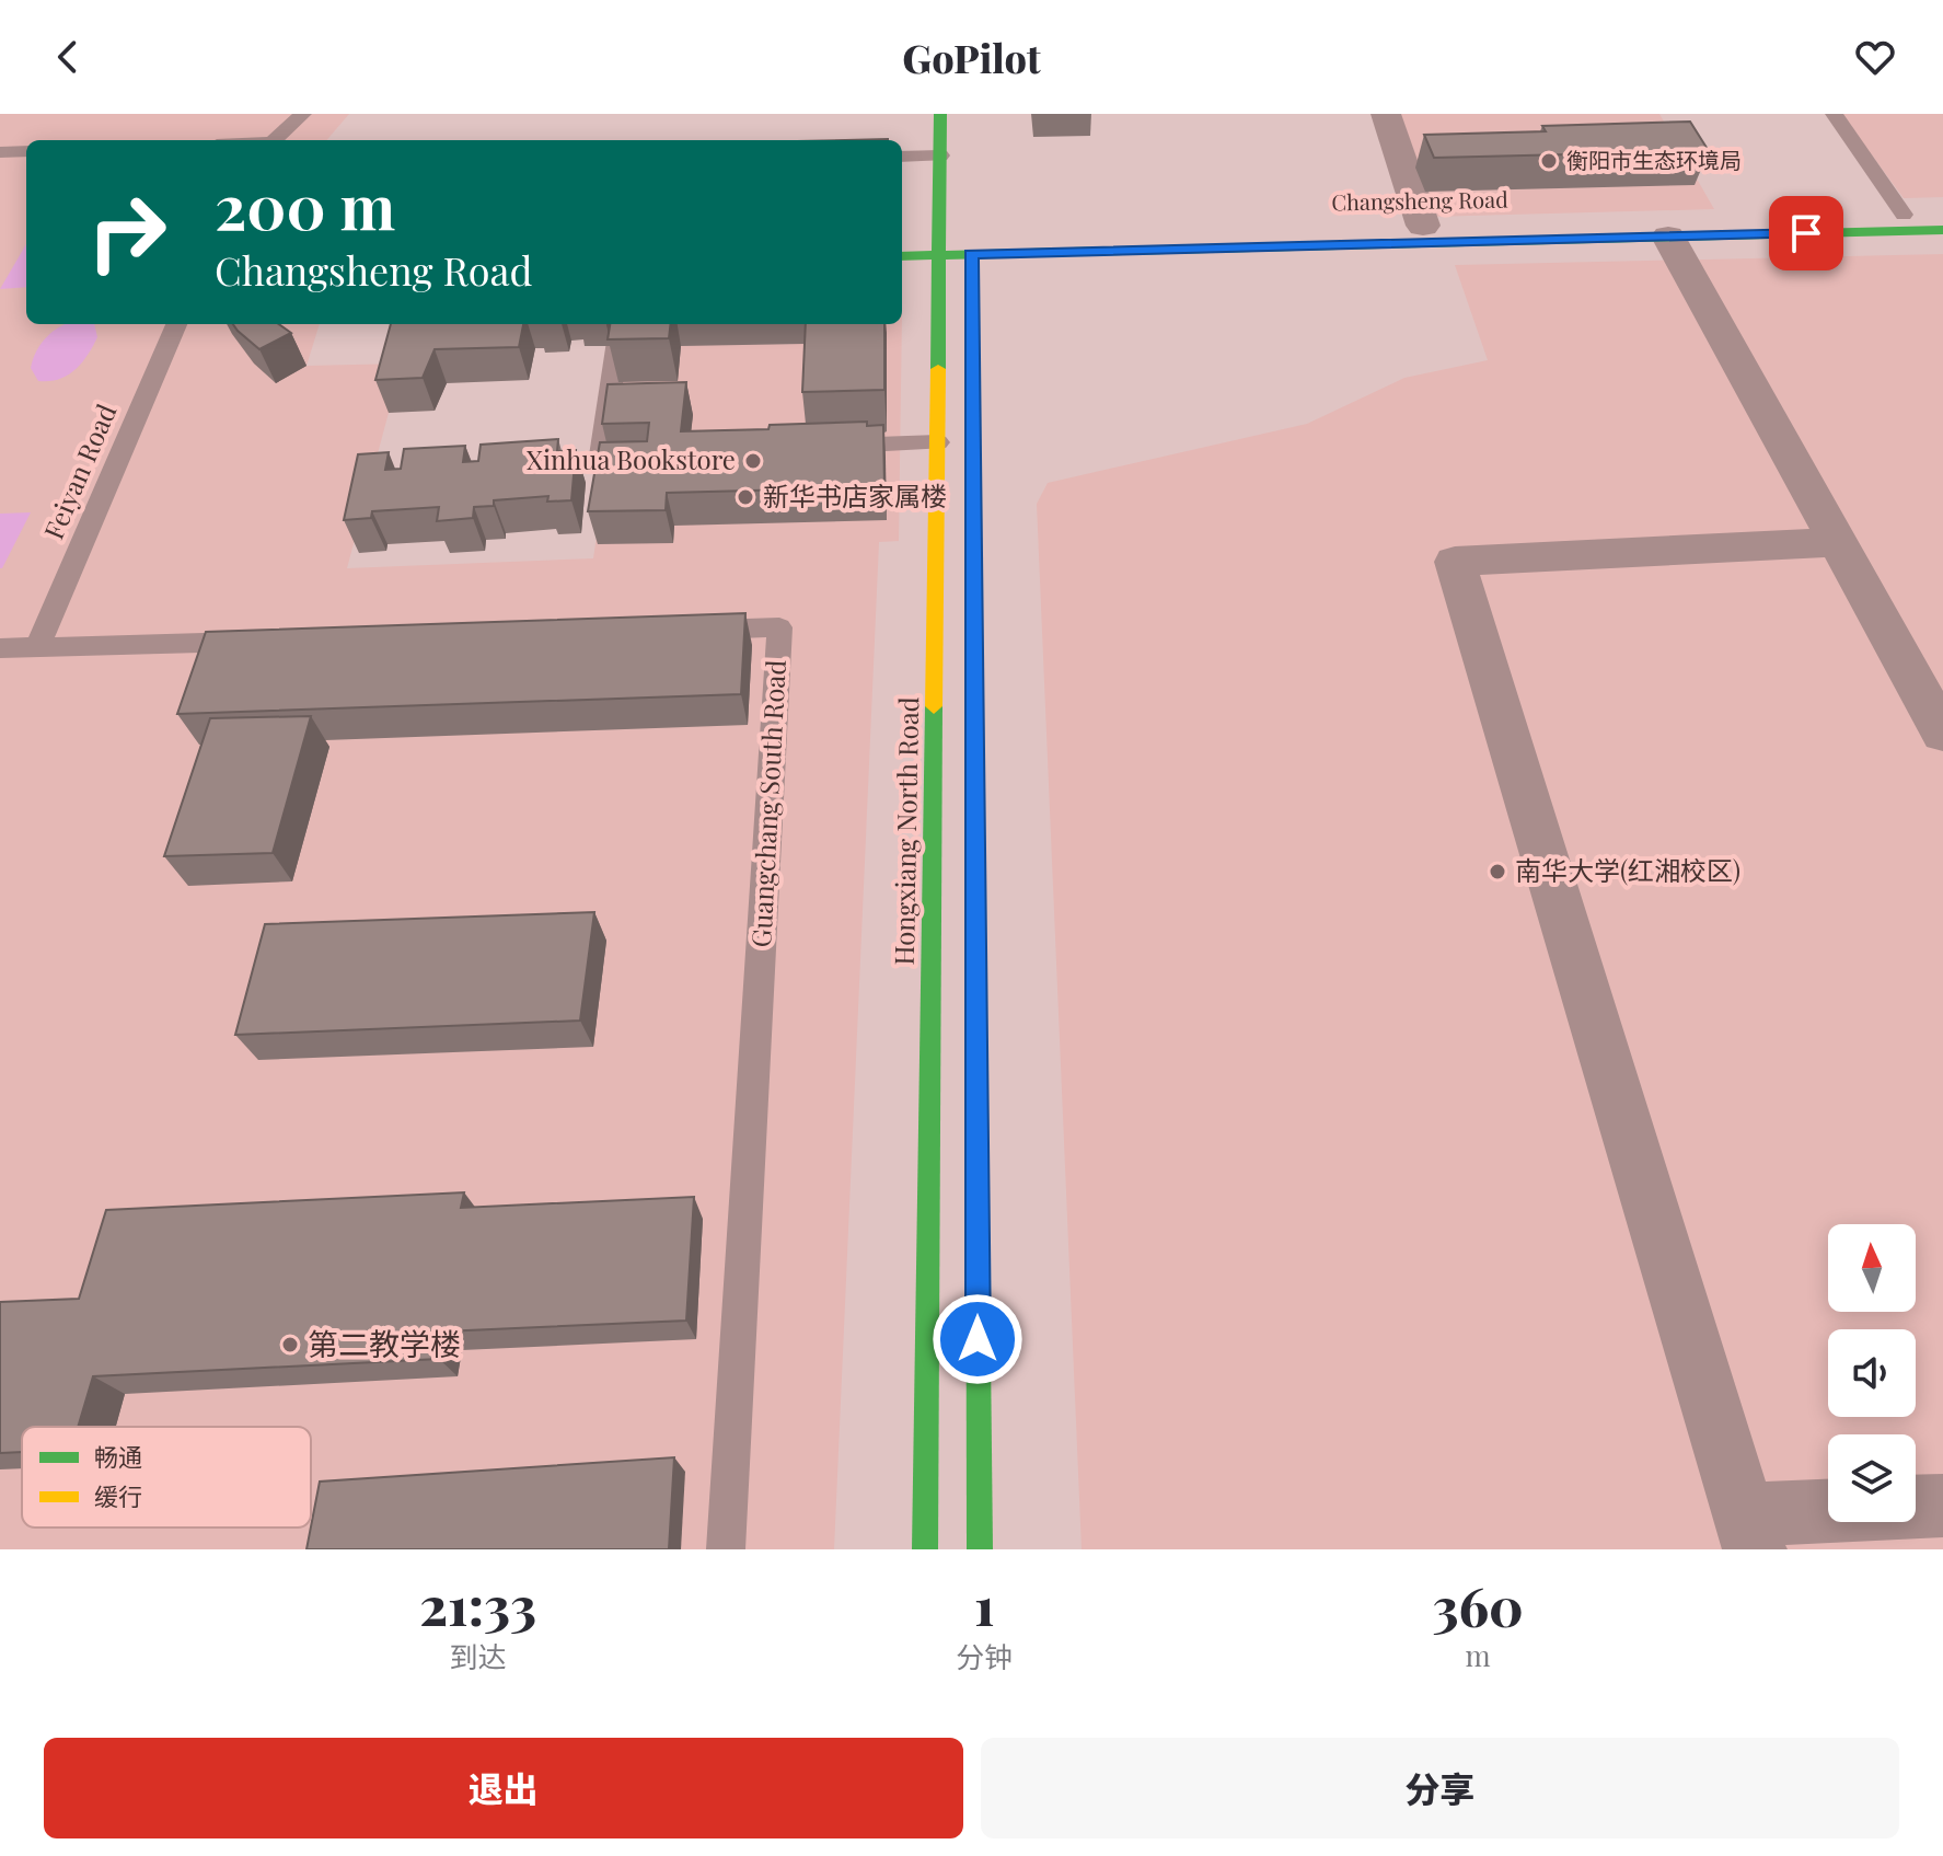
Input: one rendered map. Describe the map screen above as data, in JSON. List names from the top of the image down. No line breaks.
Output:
{"streets":{"main road":["Changsheng Road","Hongxiang North Road"],"lane":["Feiyan Road","Guangchang South Road"]},"crossings":[["Changsheng Road","Hongxiang North Road"]],"places":["衡阳市生态环境局","Xinhua Bookstore","新华书店家属楼","南华大学(红湘校区)","第二教学楼"],"legend":["畅通","缓行"],"north":"top","page":{"header":"GoPilot","turn":["200 m","Changsheng Road"],"eta":["21:33","到达","1","分钟","360","m"],"buttons":["退出","分享"]}}
